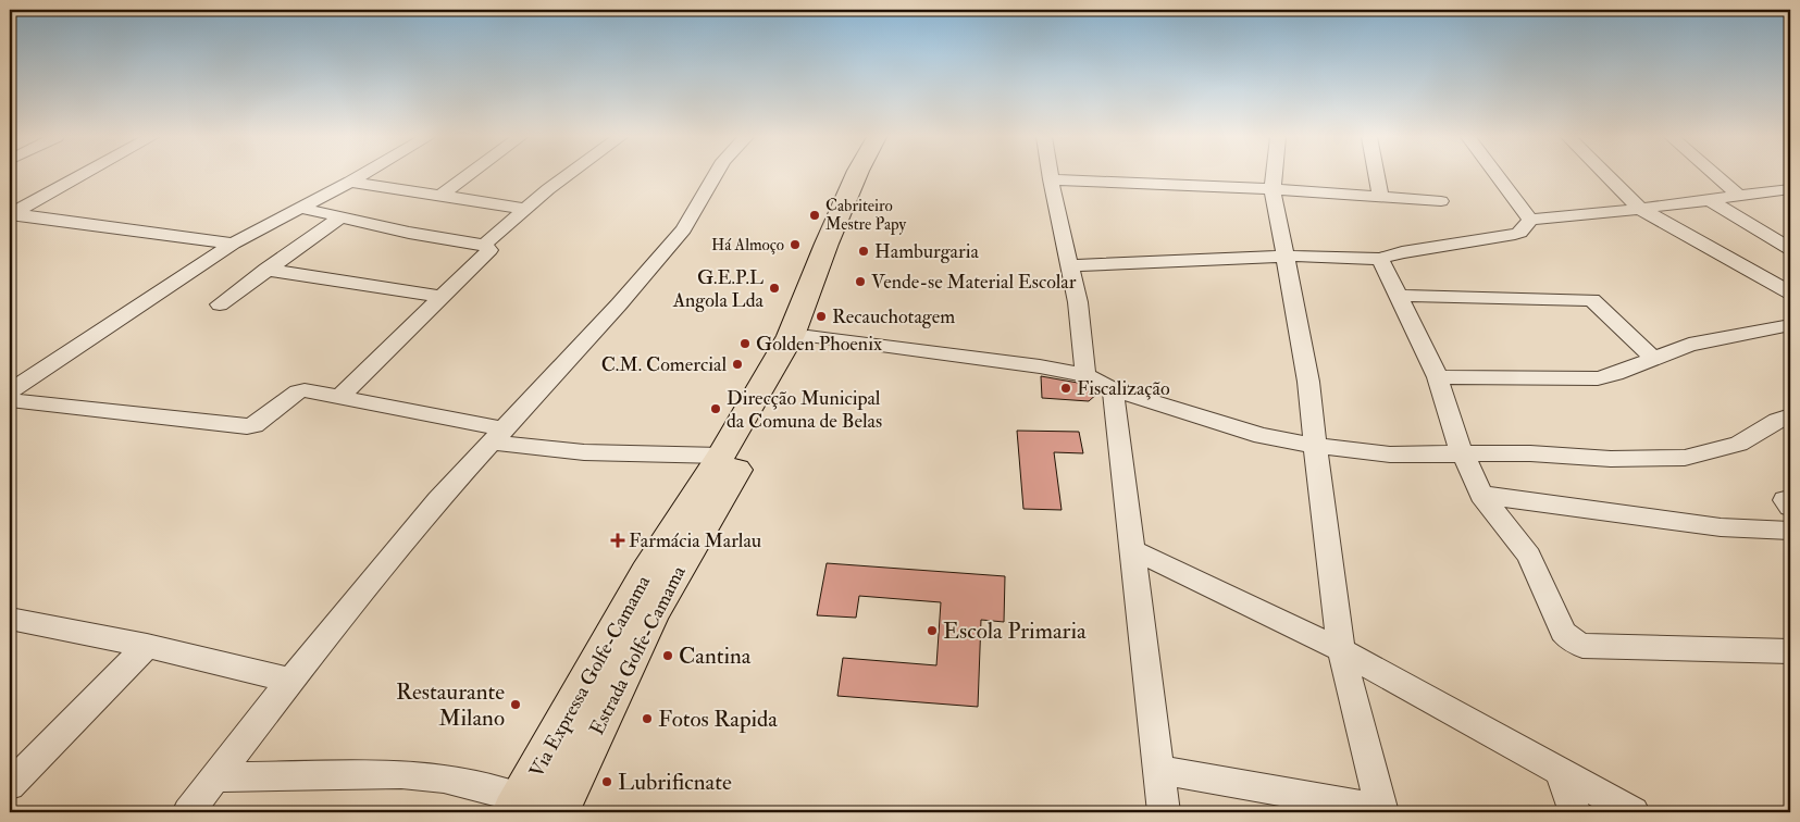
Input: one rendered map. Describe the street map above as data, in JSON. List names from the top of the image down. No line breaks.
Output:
{"streets":{"highway":["Estrada Golfe-Camama","Via Expressa Golfe-Camama"]},"places":{"other":["Cabriteiro Mestre Papy","Há Almoço","Hamburgaria","Vende-se Material Escolar","G.E.P.L Angola Lda","Recauchotagem","Golden Phoenix","C.M. Comercial","Fiscalização","Direcção Municipal da Comuna de Belas","Escola Primaria","Cantina","Restaurante Milano","Fotos Rapida","Lubrificnate"],"health":["Farmácia Marlau"]}}
